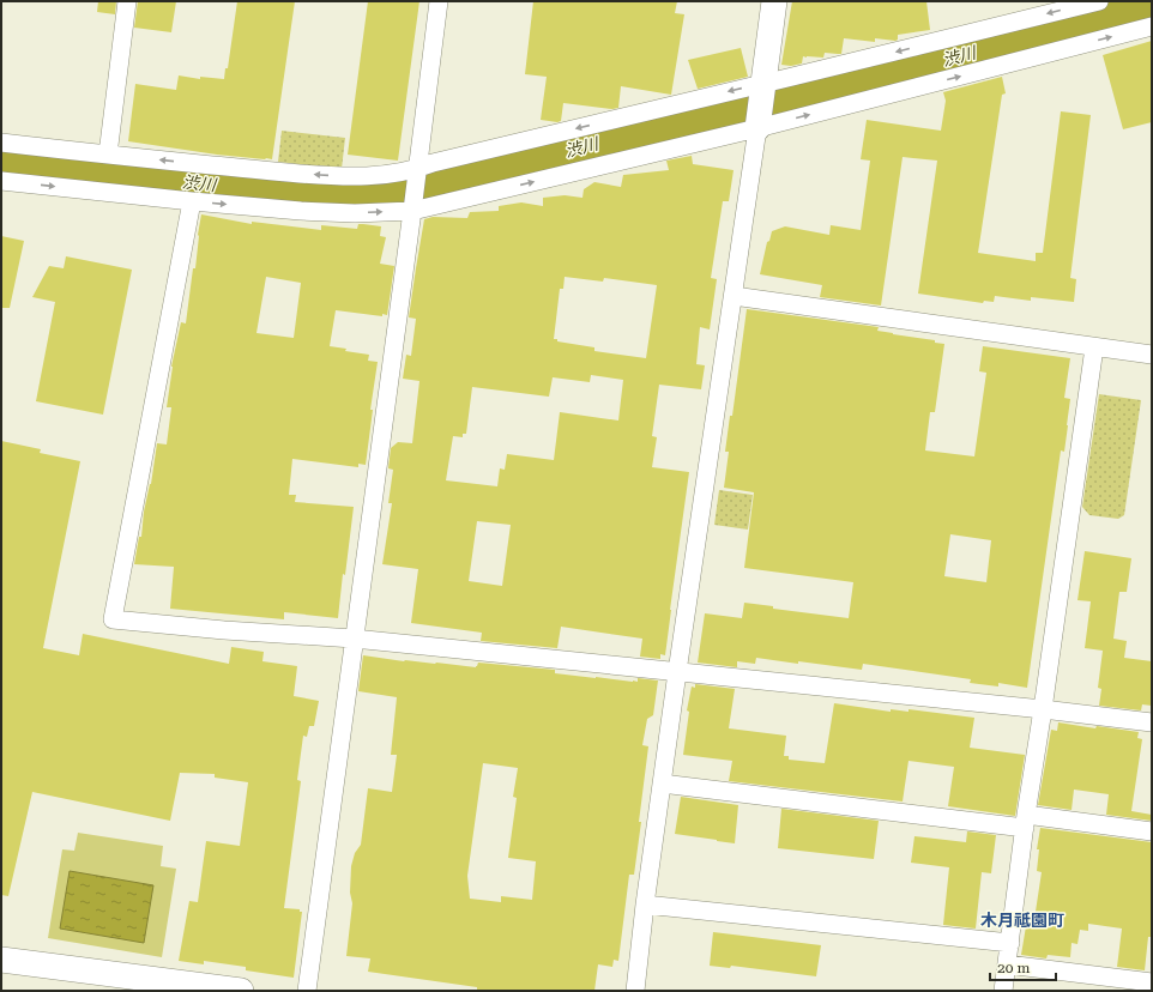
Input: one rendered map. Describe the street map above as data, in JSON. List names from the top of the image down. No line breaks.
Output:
{"districts":["木月祗園町"],"water":["渋川"],"scale_bar":"20 m"}
